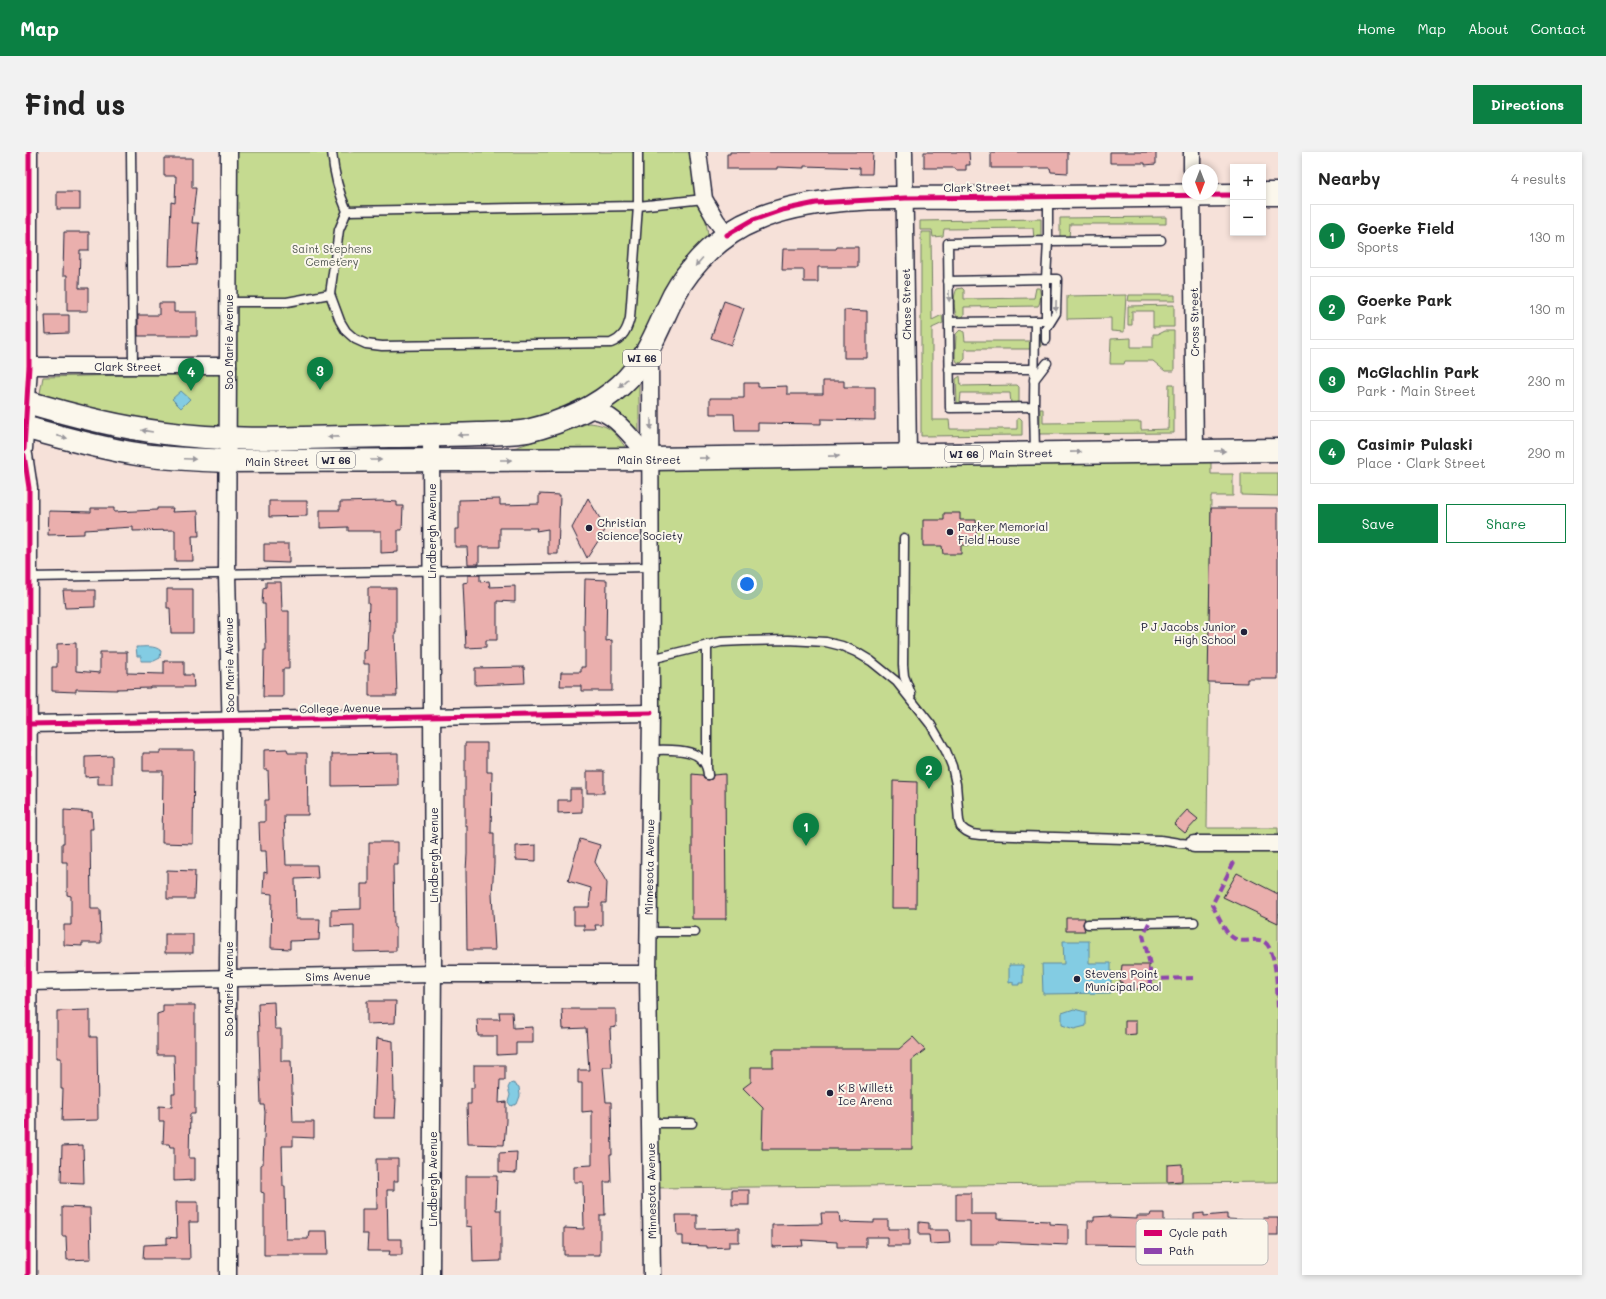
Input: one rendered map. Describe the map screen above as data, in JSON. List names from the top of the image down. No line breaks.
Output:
{"streets":{"main road":["Clark Street","WI 66","Main Street"],"street":["Chase Street","Cross Street","Soo Marie Avenue","Lindbergh Avenue","College Avenue","Minnesota Avenue","Sims Avenue"]},"crossings":[["Clark Street","Chase Street"],["Clark Street","Soo Marie Avenue"],["Clark Street","WI 66"],["Clark Street","Lindbergh Avenue"],["Clark Street","Minnesota Avenue"],["Chase Street","Main Street"],["Cross Street","Main Street"],["Soo Marie Avenue","WI 66"],["Soo Marie Avenue","Main Street"],["Soo Marie Avenue","College Avenue"],["Soo Marie Avenue","Sims Avenue"],["WI 66","Lindbergh Avenue"],["Main Street","Lindbergh Avenue"],["Main Street","Minnesota Avenue"],["Lindbergh Avenue","College Avenue"],["Lindbergh Avenue","Sims Avenue"],["College Avenue","Minnesota Avenue"],["Minnesota Avenue","Sims Avenue"]],"parks":["Saint Stephens Cemetery"],"places":["Christian Science Society","Parker Memorial Field House","P J Jacobs Junior High School","Stevens Point Municipal Pool","K B Willett Ice Arena"],"legend":["Cycle path","Path"],"north":"bottom","page":{"header":"Map","nav":["Home","Map","About","Contact"],"buttons":["Directions",["Save","Share"]],"title":"Find us","heading":["Nearby","4 results"],"map_buttons":["+","−"],"list":[{"mark":"1","name":"Goerke Field","note":"Sports","value":"130 m"},{"mark":"2","name":"Goerke Park","note":"Park","value":"130 m"},{"mark":"3","name":"McGlachlin Park","note":"Park · Main Street","value":"230 m"},{"mark":"4","name":"Casimir Pulaski","note":"Place · Clark Street","value":"290 m"}],"pins":["3","4","2","1"]}}
